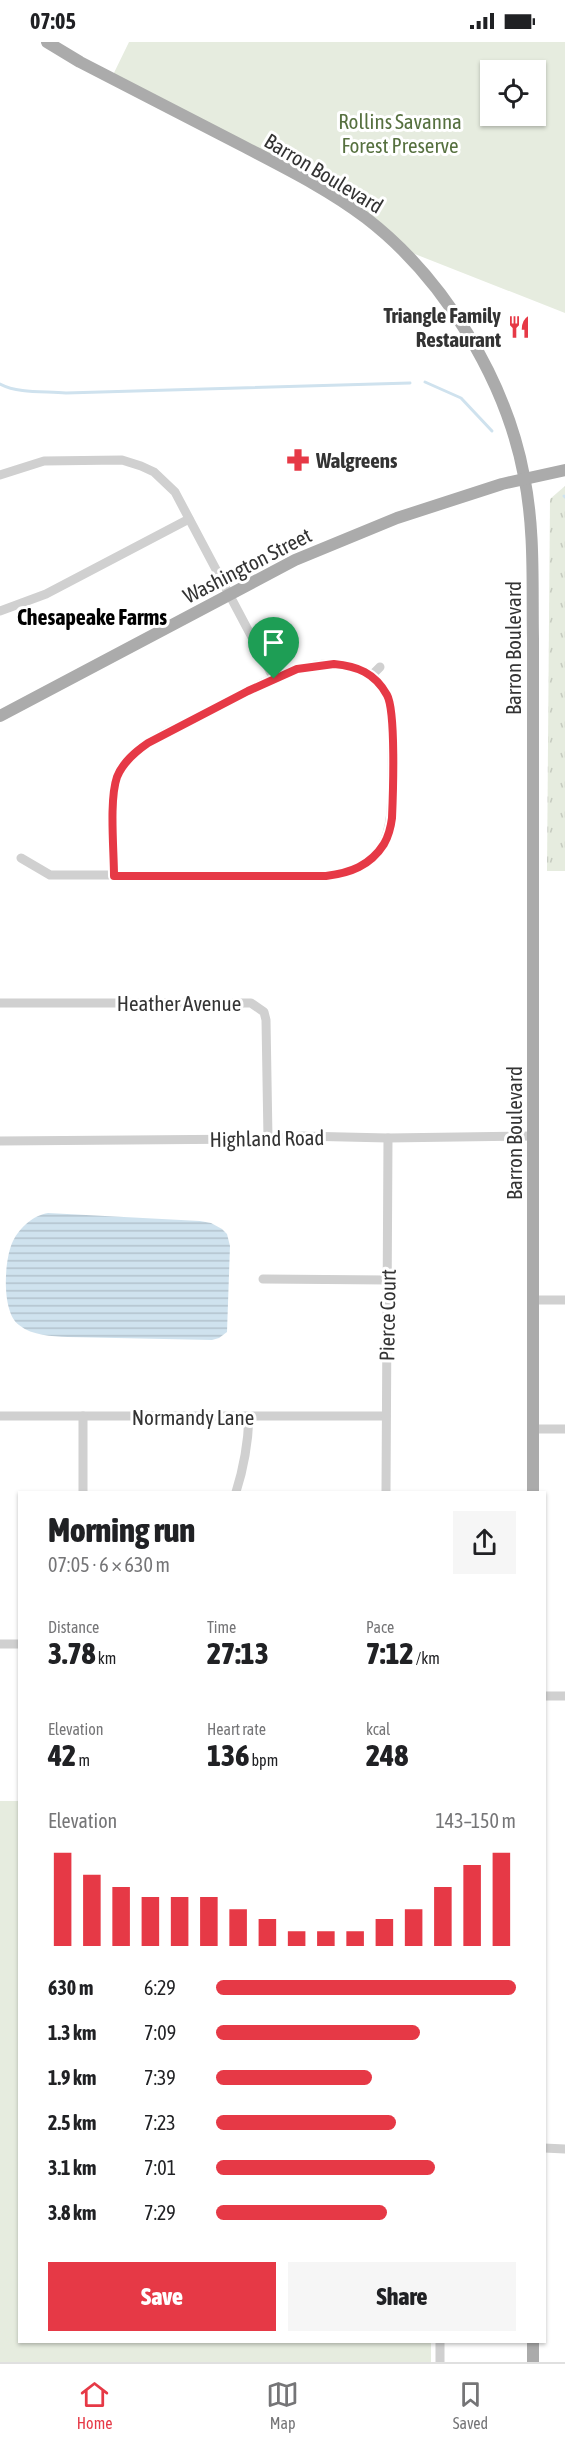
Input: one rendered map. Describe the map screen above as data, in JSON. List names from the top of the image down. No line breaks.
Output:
{"streets":{"main road":["Barron Boulevard","Washington Street"],"street":["Heather Avenue","Highland Road","Pierce Court","Normandy Lane"]},"crossings":[["Barron Boulevard","Washington Street"],["Barron Boulevard","Highland Road"],["Heather Avenue","Highland Road"],["Highland Road","Pierce Court"],["Pierce Court","Normandy Lane"]],"districts":["Chesapeake Farms"],"parks":["Rollins Savanna Forest Preserve"],"places":{"restaurant":["Triangle Family Restaurant"],"pharmacy":["Walgreens"]},"page":{"status":"07:05","heading":["Morning run","07:05 · 6 × 630 m"],"stats":[["Distance","3.78 km"],["Time","27:13"],["Pace","7:12 /km"],["Elevation","42 m"],["Heart rate","136 bpm"],["kcal","248"]],"chart":["Elevation","143–150 m"],"list":[{"name":"630 m","note":"6:29"},{"name":"1.3 km","note":"7:09"},{"name":"1.9 km","note":"7:39"},{"name":"2.5 km","note":"7:23"},{"name":"3.1 km","note":"7:01"},{"name":"3.8 km","note":"7:29"}],"buttons":["Save","Share"],"tabs":["Home","Map","Saved"]}}
